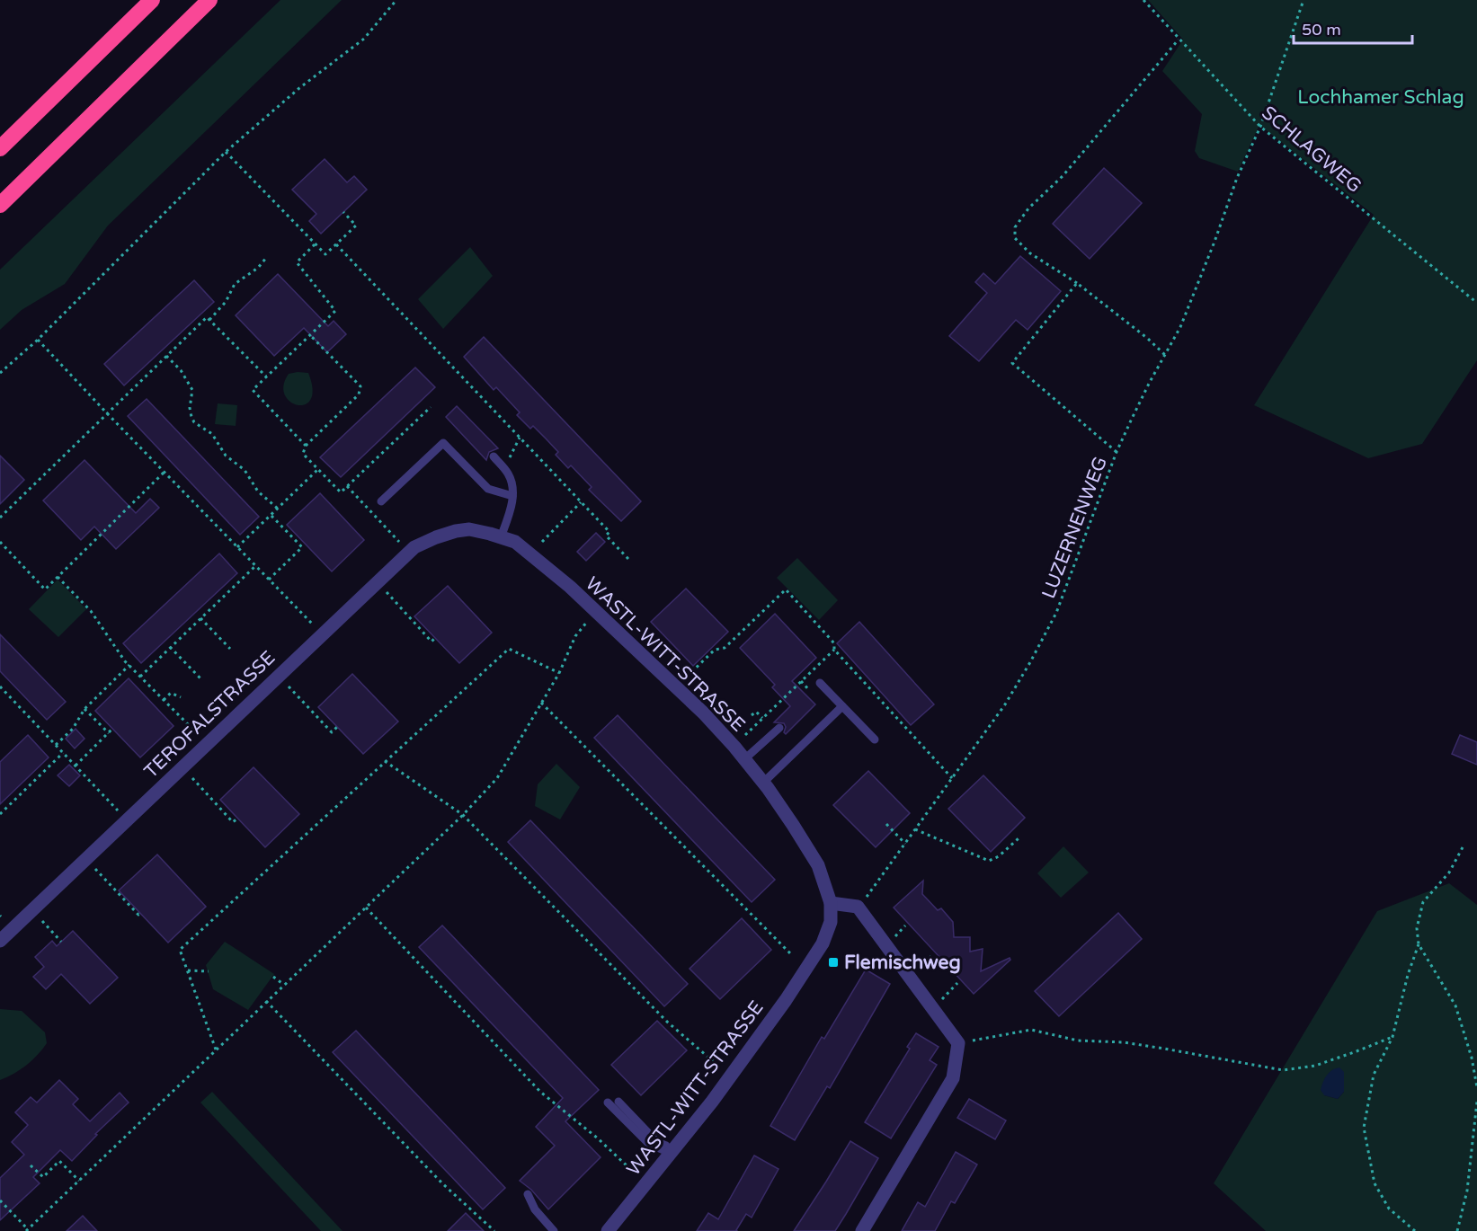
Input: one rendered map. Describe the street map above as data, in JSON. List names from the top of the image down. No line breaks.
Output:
{"streets":{"street":["WASTL-WITT-STRASSE","TEROFALSTRASSE"],"path":["SCHLAGWEG","LUZERNENWEG"]},"crossings":[["SCHLAGWEG","LUZERNENWEG"],["WASTL-WITT-STRASSE","TEROFALSTRASSE"]],"parks":["Lochhamer Schlag"],"places":{"transit":["Flemischweg"]},"scale_bar":"50 m"}
